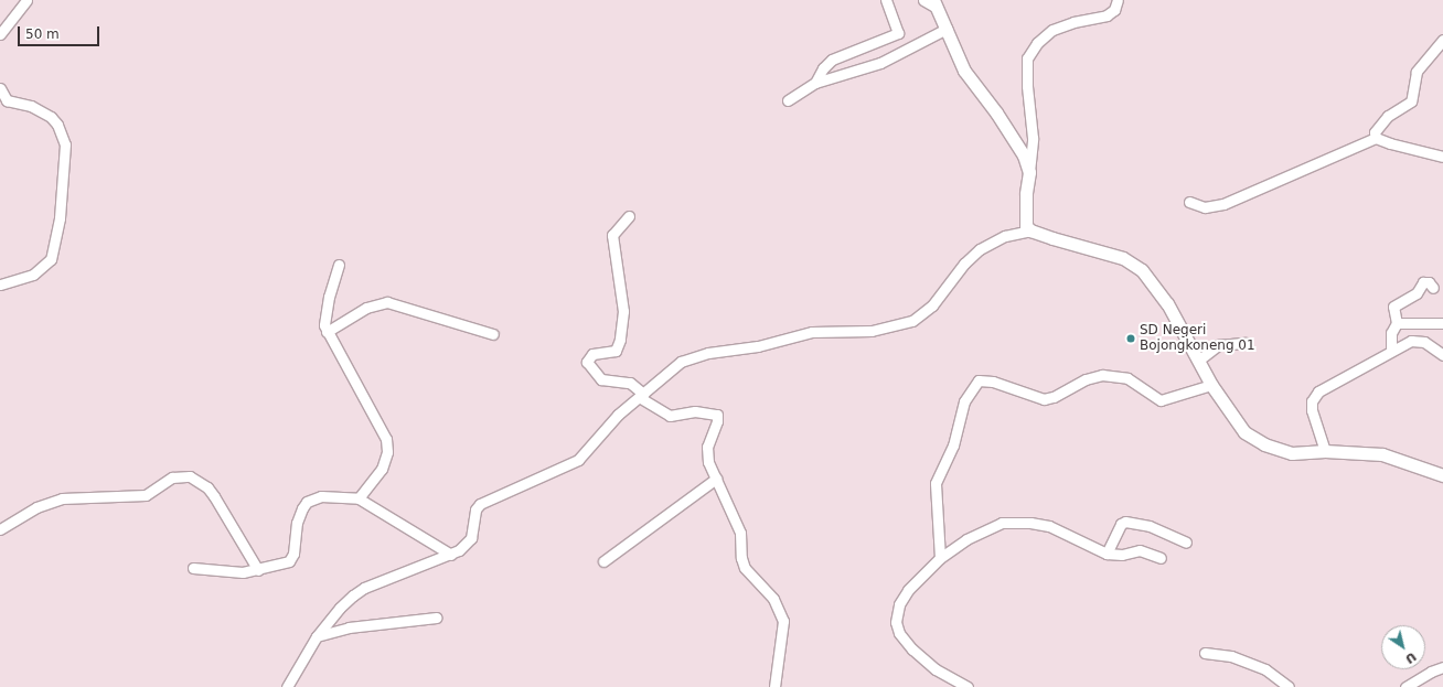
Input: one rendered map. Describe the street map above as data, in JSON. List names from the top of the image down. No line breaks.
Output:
{"places":["SD Negeri Bojongkoneng 01"],"scale_bar":"50 m","north":"bottom right"}
